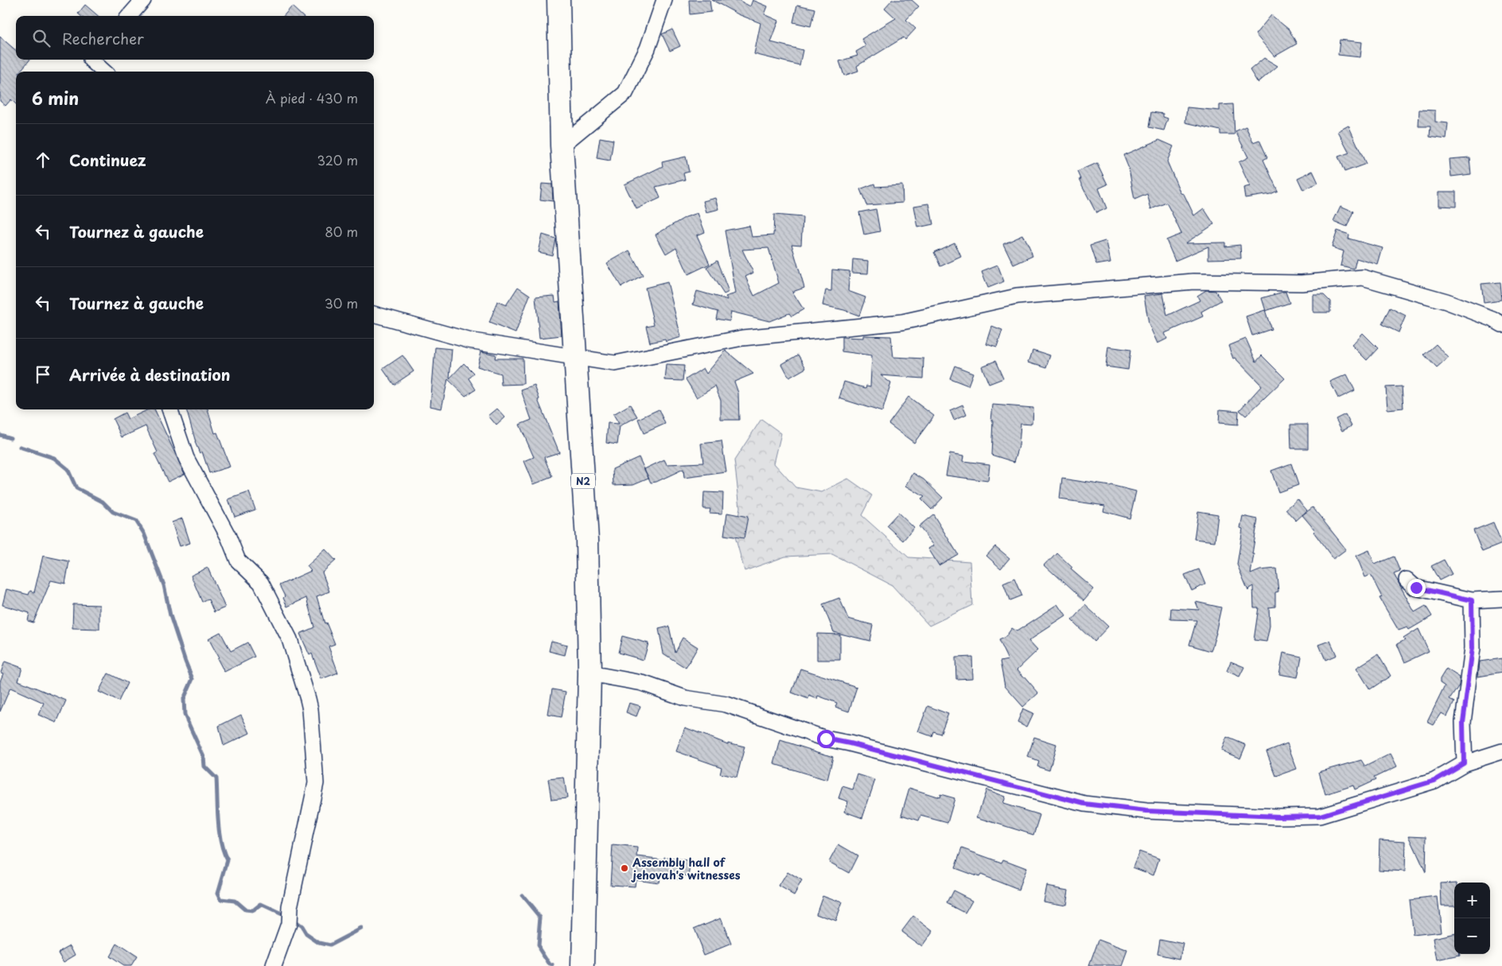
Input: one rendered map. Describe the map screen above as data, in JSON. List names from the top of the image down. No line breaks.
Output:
{"streets":{"highway":["N2"]},"places":["Assembly hall of jehovah's witnesses"],"page":{"search":"Rechercher","heading":["6 min","À pied · 430 m"],"list":[["Continuez","320 m"],["Tournez à gauche","80 m"],["Tournez à gauche","30 m"],"Arrivée à destination"],"map_buttons":["+","−"]}}
